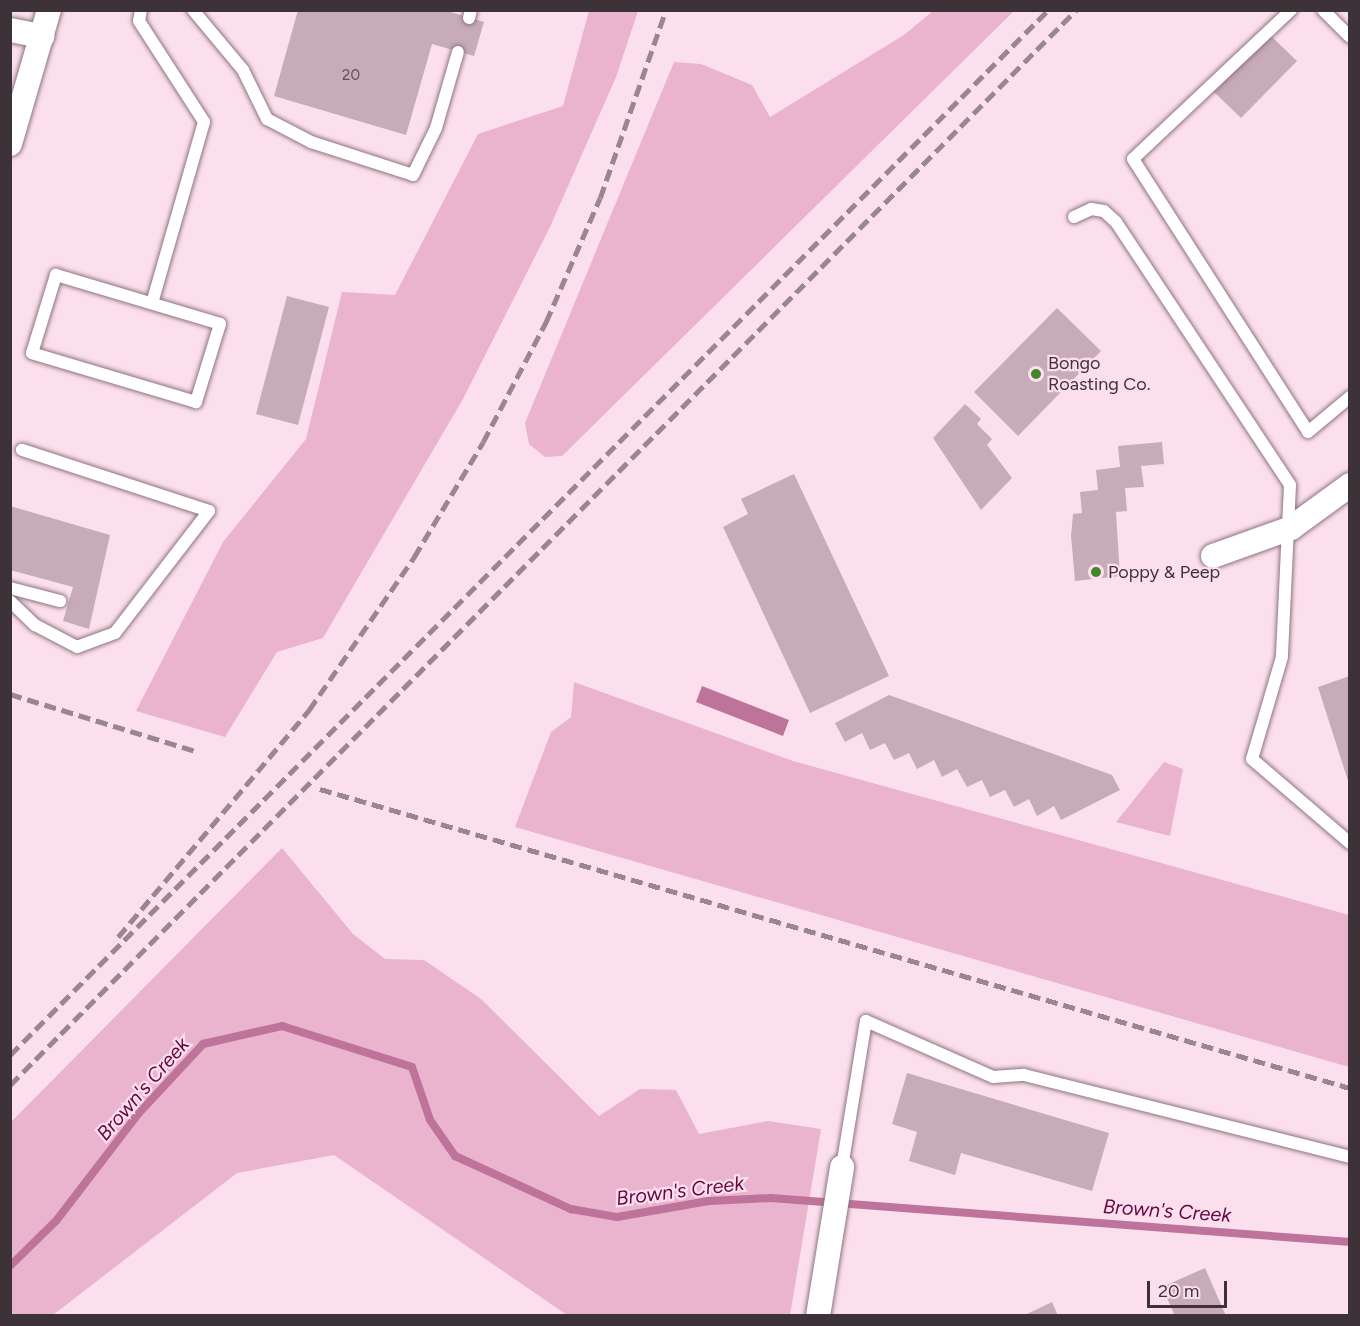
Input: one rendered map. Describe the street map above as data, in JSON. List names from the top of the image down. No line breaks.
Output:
{"water":["Brown's Creek"],"places":["Bongo Roasting Co.","Poppy & Peep"],"house_numbers":["20"],"scale_bar":"20 m"}
